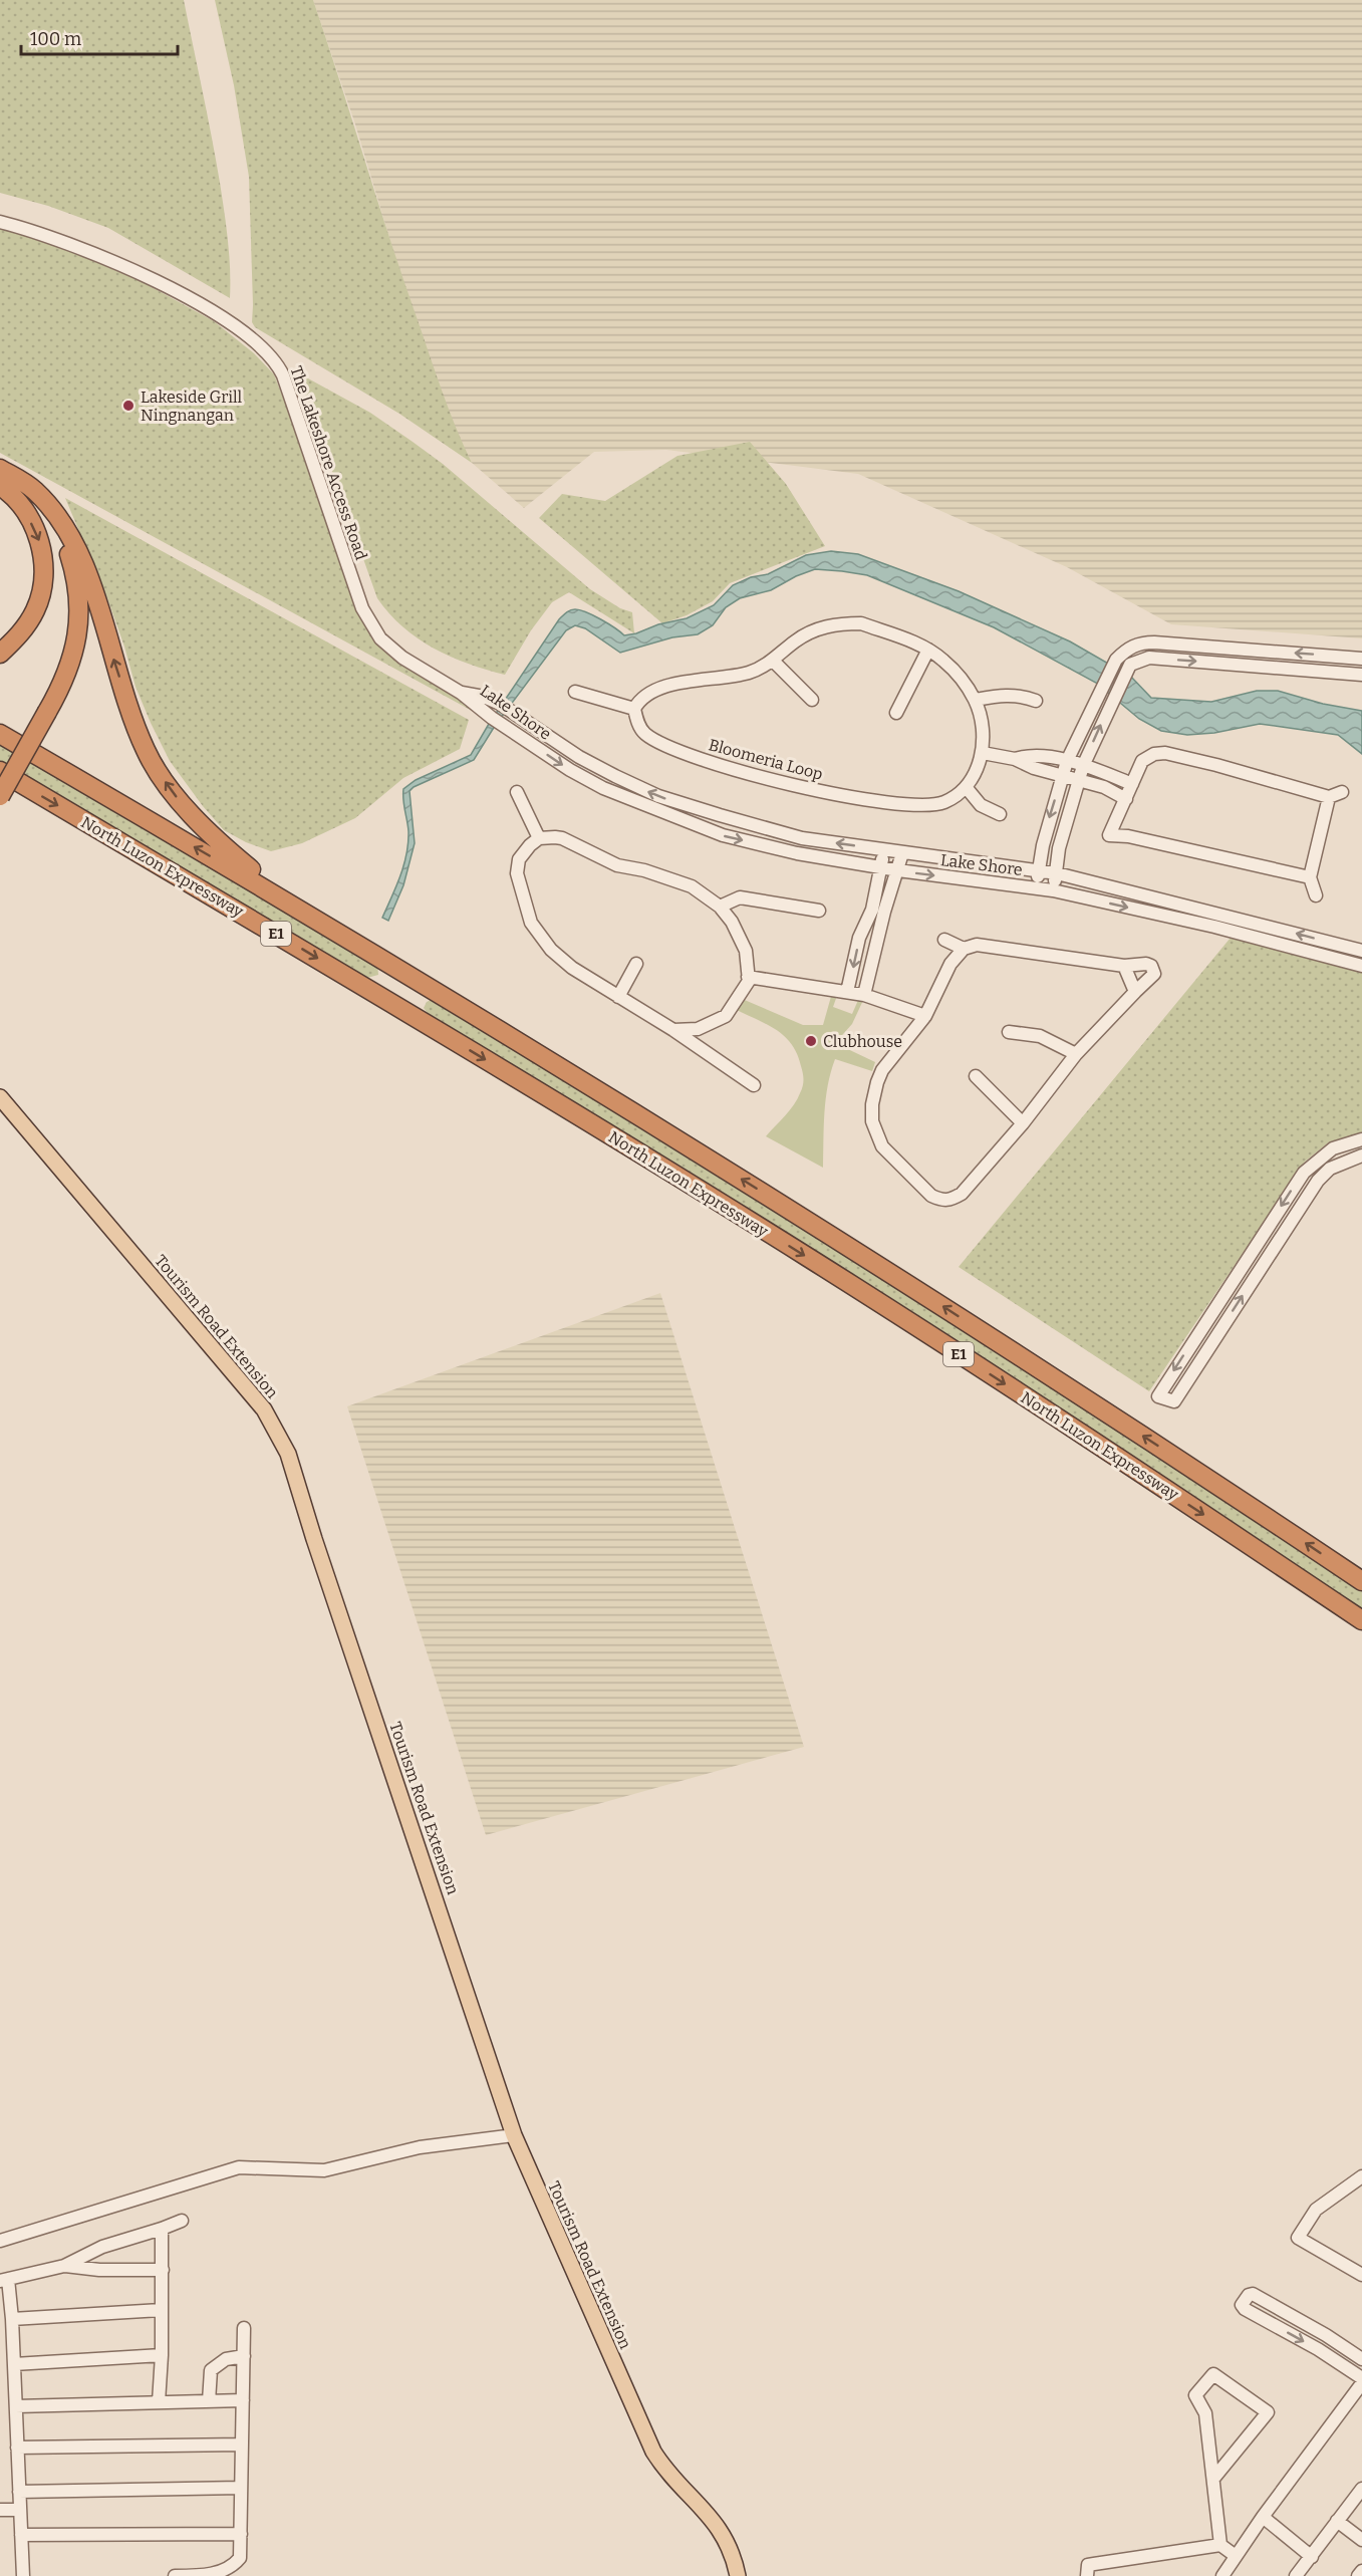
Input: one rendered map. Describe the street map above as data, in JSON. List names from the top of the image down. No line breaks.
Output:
{"streets":{"highway":["North Luzon Expressway","E1"],"main road":["Tourism Road Extension"],"street":["The Lakeshore Access Road","Lake Shore","Bloomeria Loop"]},"crossings":[["The Lakeshore Access Road","Lake Shore"]],"places":["Lakeside Grill Ningnangan","Clubhouse"],"scale_bar":"100 m"}
